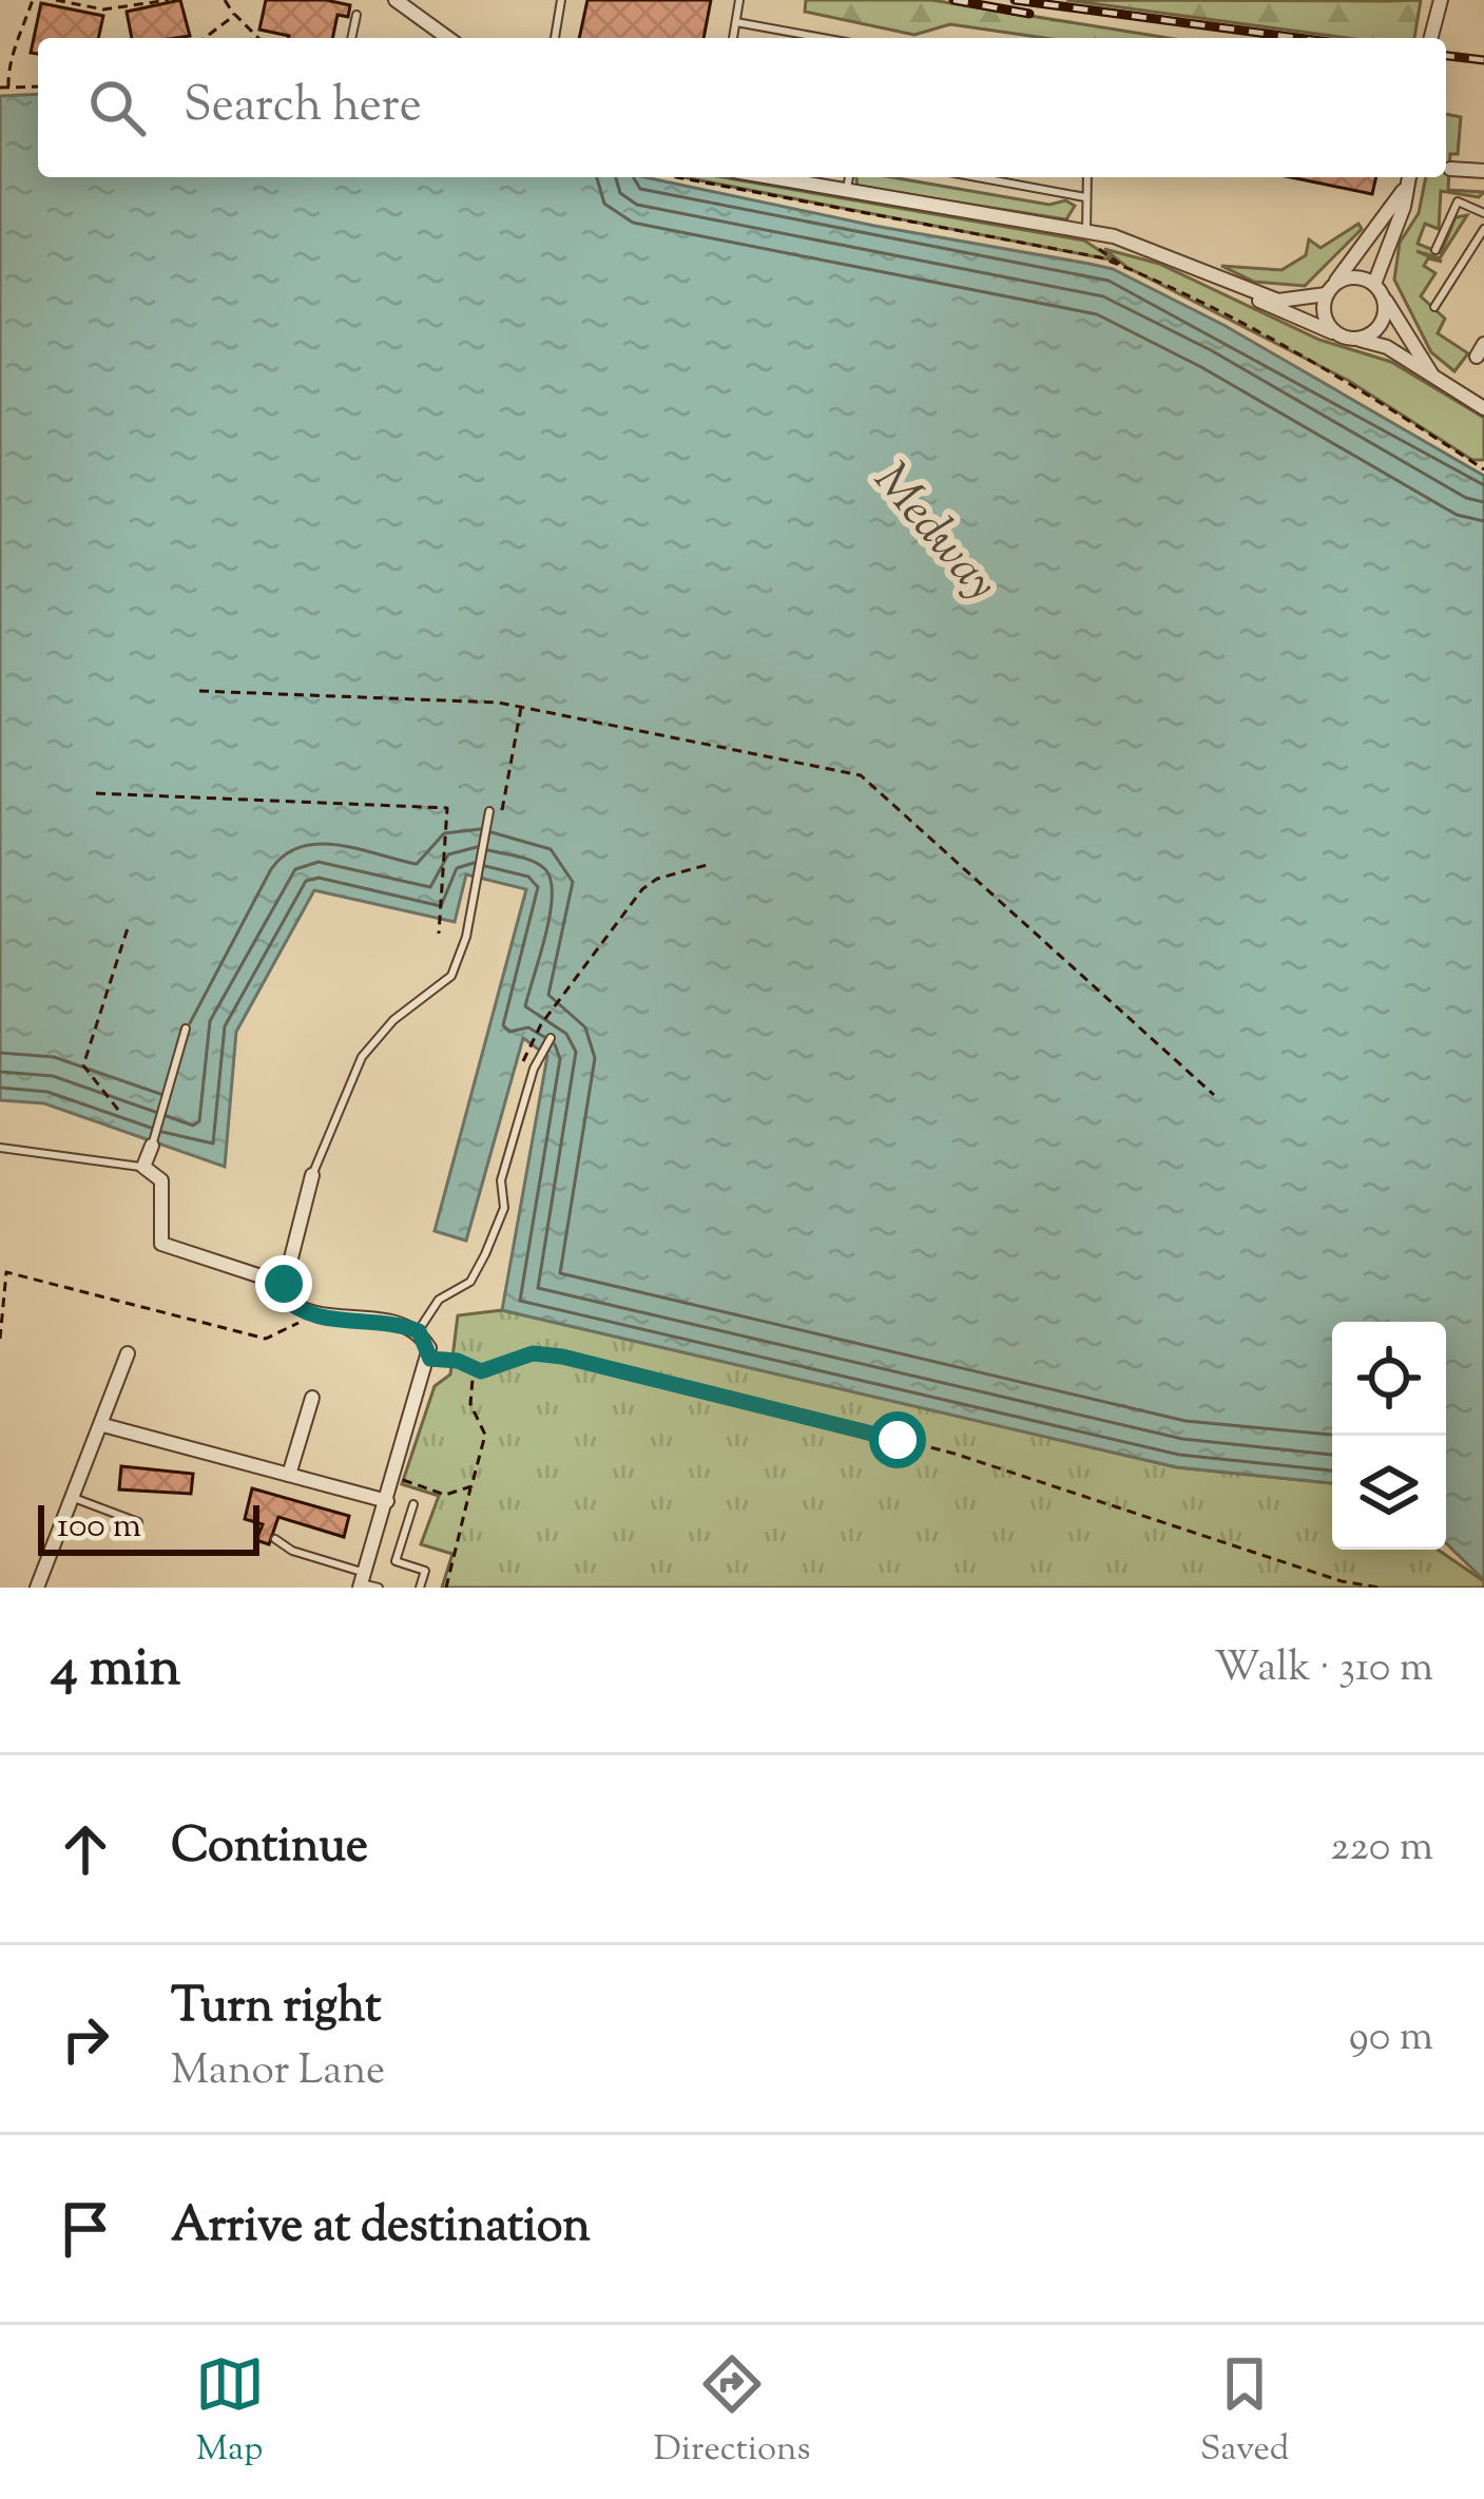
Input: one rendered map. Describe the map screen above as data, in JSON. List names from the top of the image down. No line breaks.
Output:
{"water":["Medway"],"scale_bar":"100 m","page":{"search":"Search here","scale":"100 m","heading":["4 min","Walk · 310 m"],"list":[["Continue","220 m"],["Turn right","Manor Lane","90 m"],"Arrive at destination"],"nav":["Map","Directions","Saved"]}}
